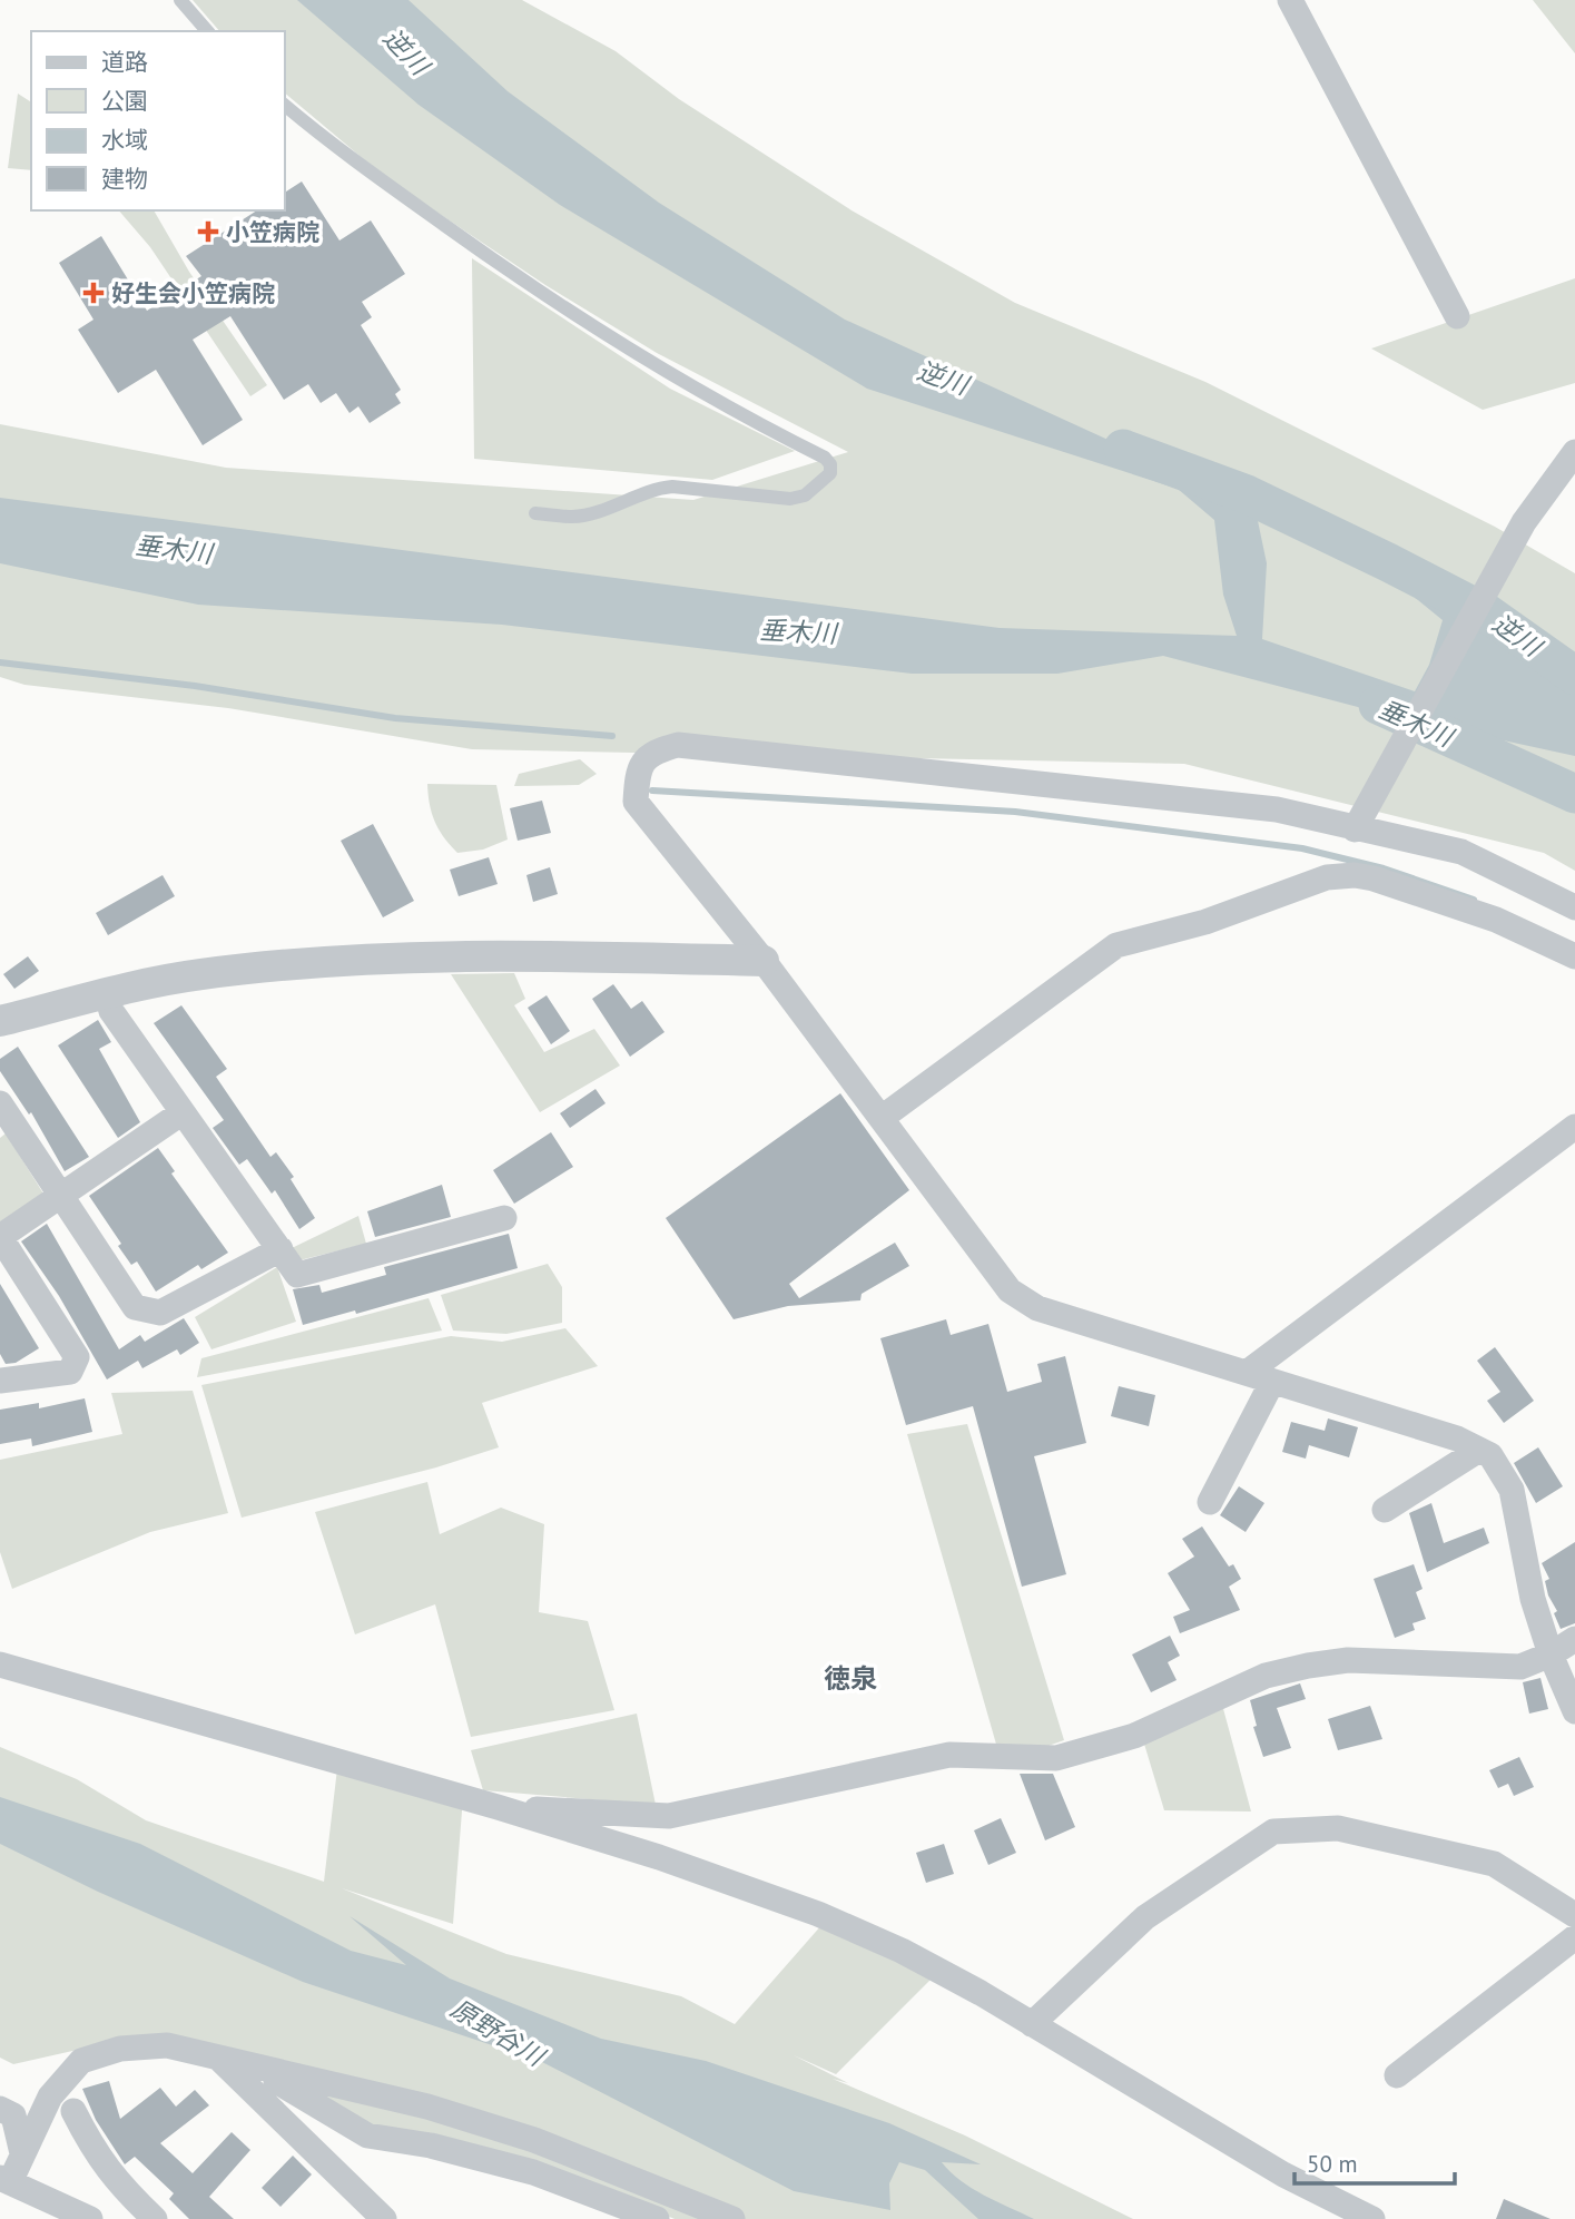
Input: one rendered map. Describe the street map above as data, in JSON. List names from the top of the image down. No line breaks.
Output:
{"districts":["徳泉"],"water":["逆川","垂木川","原野谷川"],"places":{"health":["小笠病院","好生会小笠病院"]},"legend":["道路","公園","水域","建物"],"scale_bar":"50 m"}
